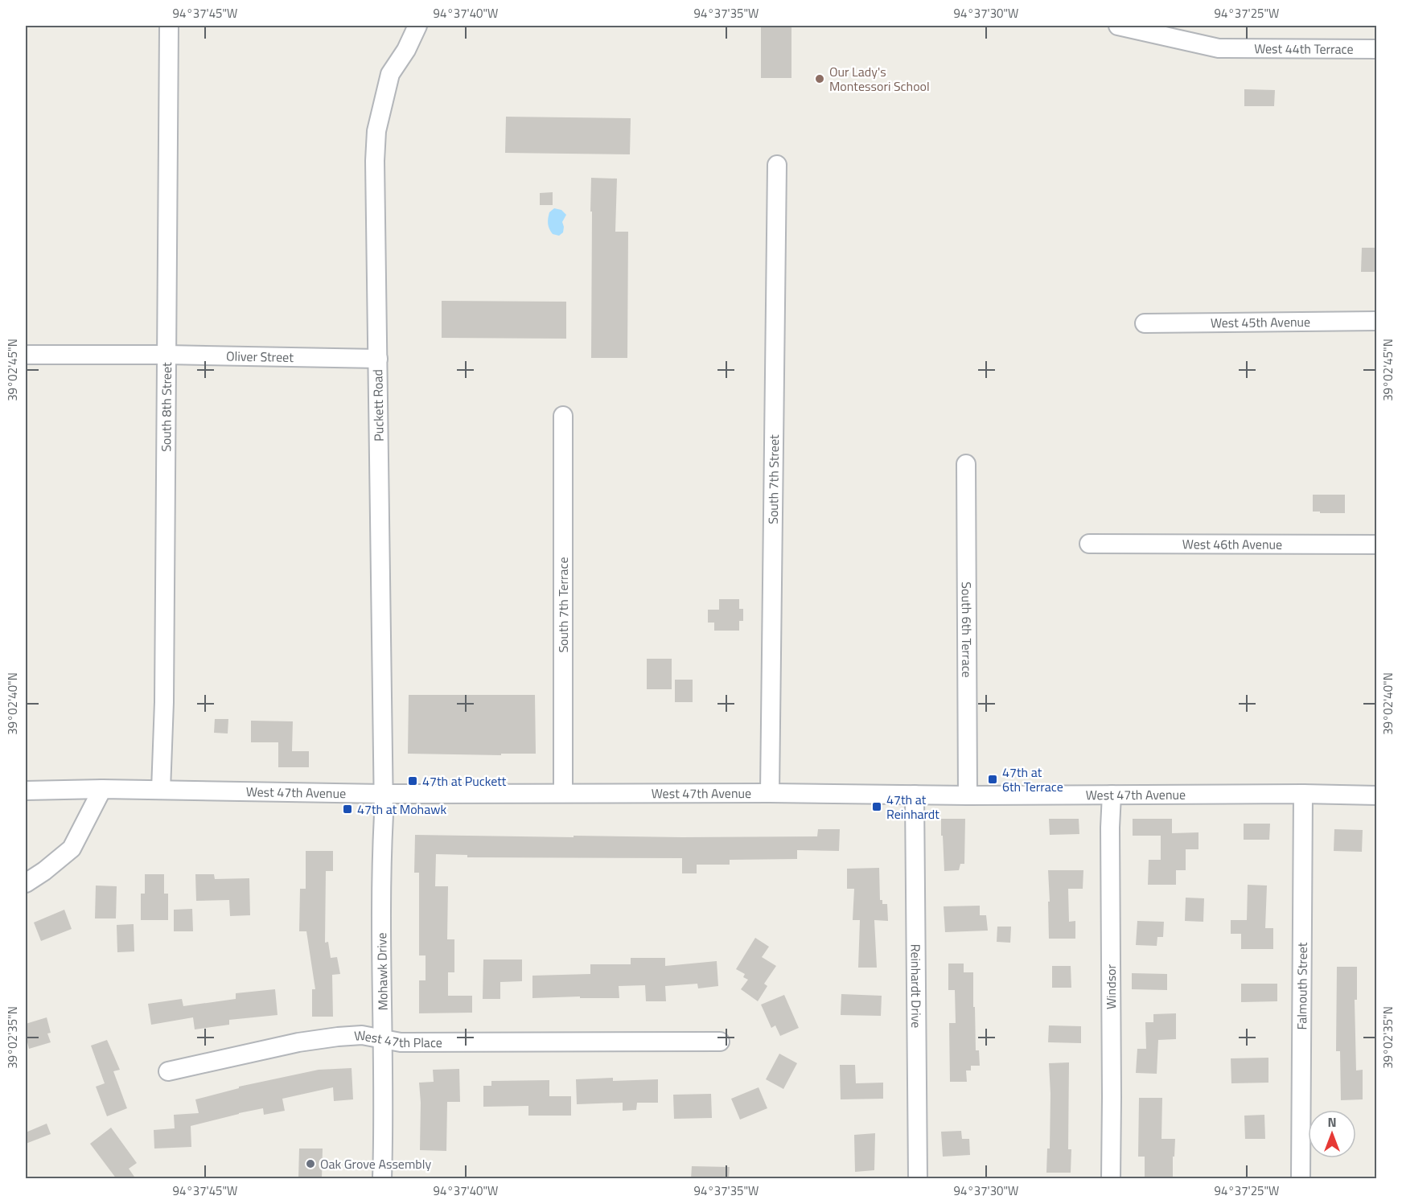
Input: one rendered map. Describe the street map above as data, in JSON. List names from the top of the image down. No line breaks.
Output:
{"streets":{"street":["West 44th Terrace","West 45th Avenue","Oliver Street","Puckett Road","South 8th Street","South 7th Street","West 46th Avenue","South 7th Terrace","South 6th Terrace","West 47th Avenue","Mohawk Drive","Falmouth Street","Reinhardt Drive","Windsor","West 47th Place"]},"crossings":[["Oliver Street","Puckett Road"],["Oliver Street","South 8th Street"],["Puckett Road","West 47th Avenue"],["Puckett Road","Mohawk Drive"],["South 8th Street","West 47th Avenue"],["South 7th Street","West 47th Avenue"],["South 7th Terrace","West 47th Avenue"],["South 6th Terrace","West 47th Avenue"],["West 47th Avenue","Mohawk Drive"],["West 47th Avenue","Falmouth Street"],["West 47th Avenue","Reinhardt Drive"],["West 47th Avenue","Windsor"],["Mohawk Drive","West 47th Place"]],"places":{"other":["Our Lady's Montessori School","Oak Grove Assembly"],"transit":["47th at 6th Terrace","47th at Puckett","47th at Reinhardt","47th at Mohawk"]},"north":"top","coordinates":["94°37'45\"W","94°37'40\"W","94°37'35\"W","94°37'30\"W","94°37'25\"W","39°02'45\"N","39°02'40\"N","39°02'35\"N"]}
